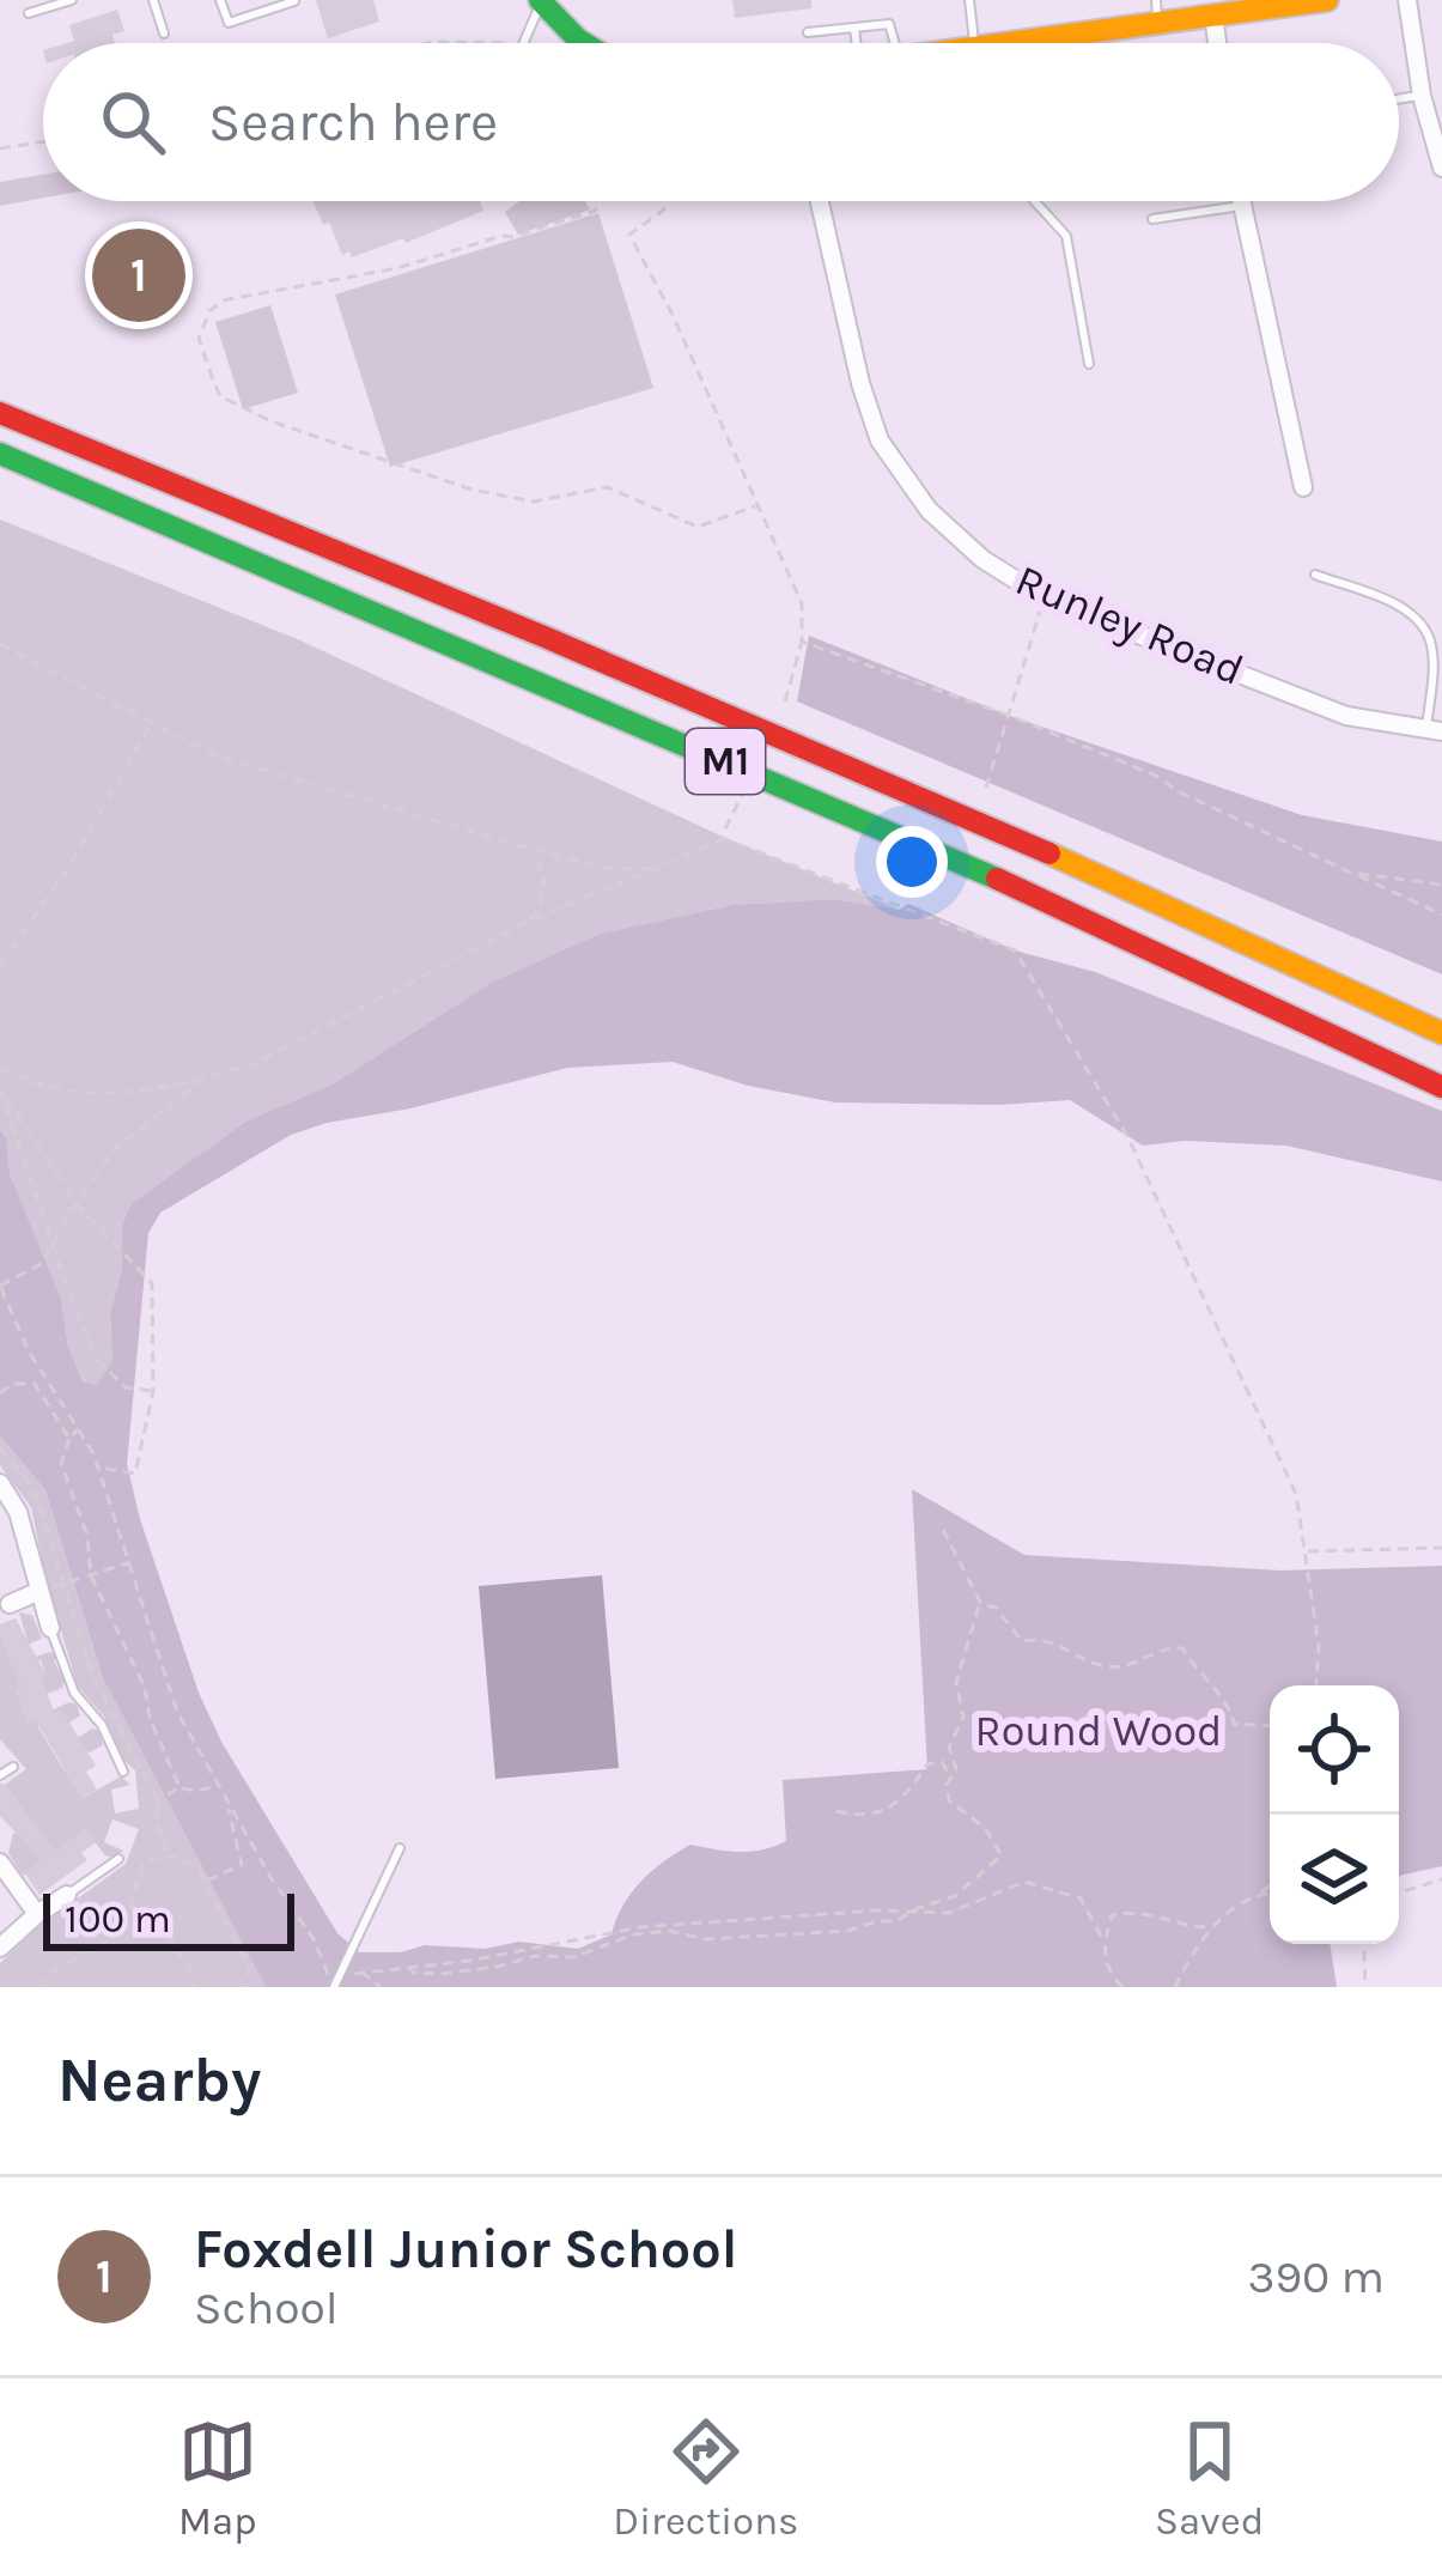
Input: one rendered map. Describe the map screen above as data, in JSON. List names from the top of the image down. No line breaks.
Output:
{"streets":{"main road":["M1"],"street":["Runley Road"]},"parks":["Round Wood"],"scale_bar":"100 m","page":{"search":"Search here","pins":"1","scale":"100 m","heading":"Nearby","list":[{"mark":"1","name":"Foxdell Junior School","note":"School","value":"390 m"}],"nav":["Map","Directions","Saved"]}}
